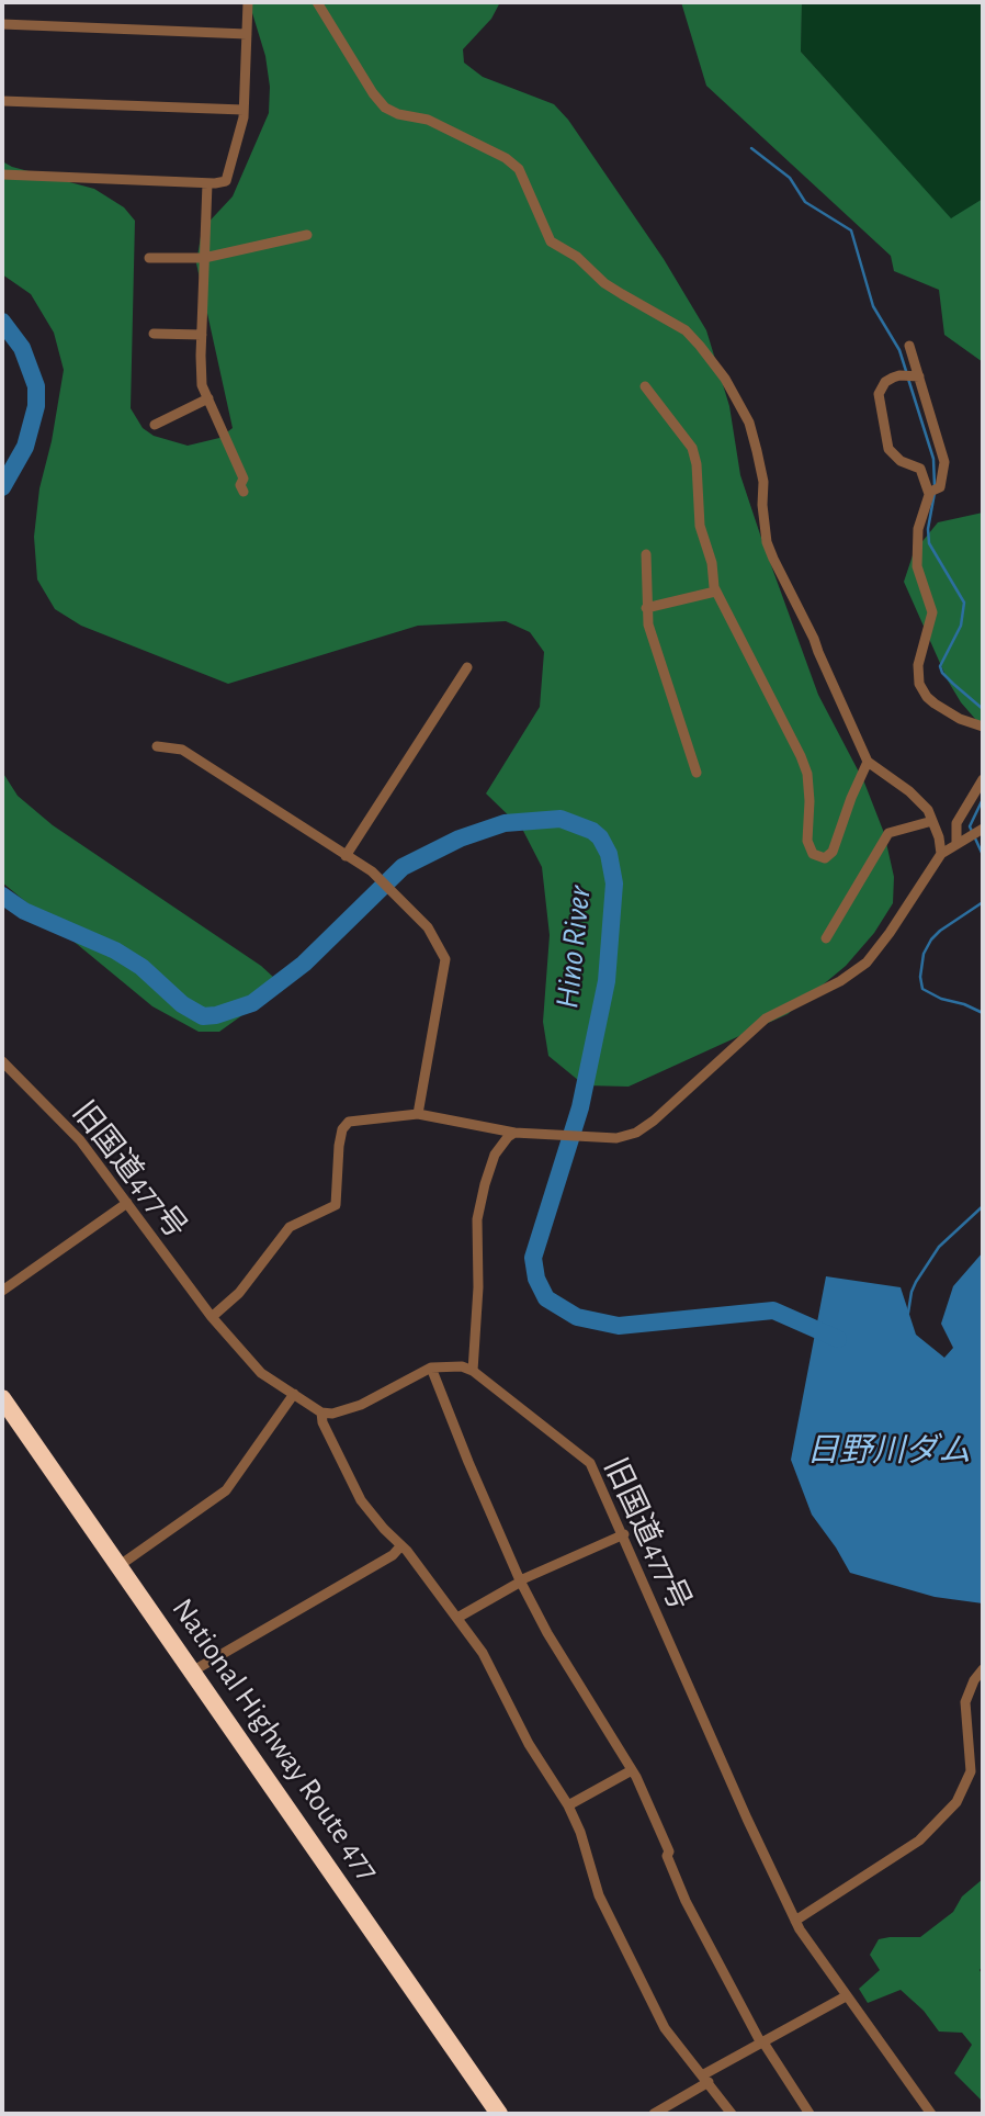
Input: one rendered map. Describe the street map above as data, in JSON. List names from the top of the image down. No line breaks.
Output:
{"streets":{"highway":["National Highway Route 477"],"street":["旧国道477号"]},"water":["Hino River","日野川ダム"]}
